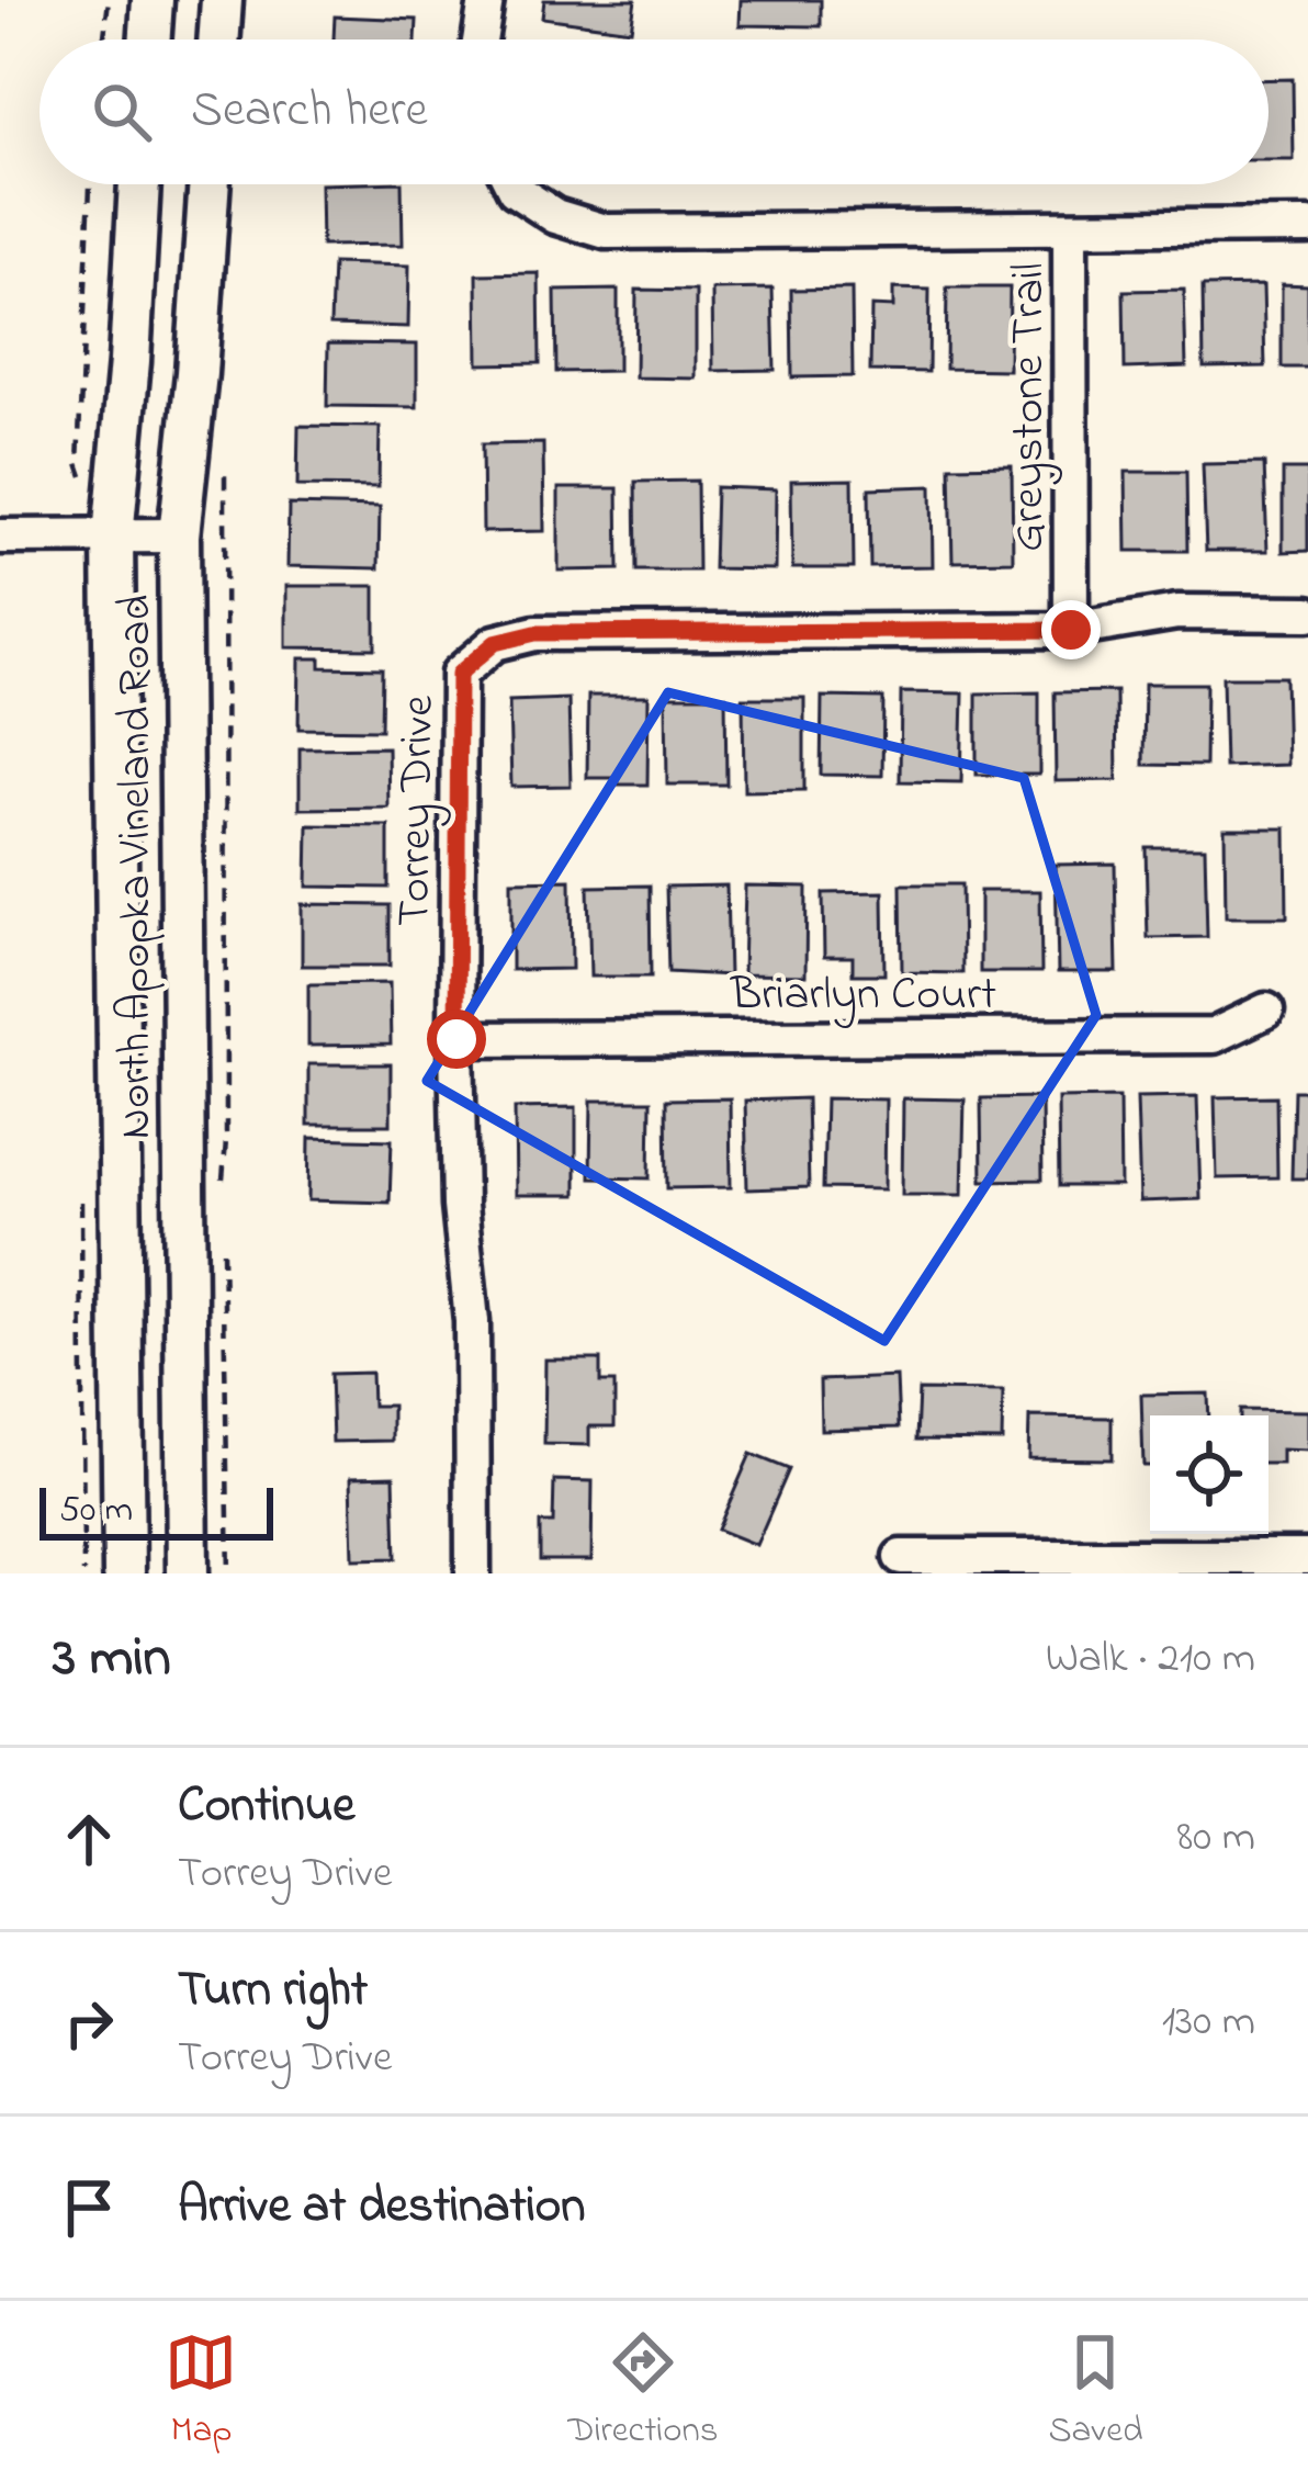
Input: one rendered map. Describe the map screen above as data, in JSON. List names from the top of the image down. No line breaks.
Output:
{"streets":{"street":["Greystone Trail","Torrey Drive","North Apopka Vineland Road","Briarlyn Court"]},"crossings":[["Greystone Trail","Torrey Drive"],["Torrey Drive","Briarlyn Court"]],"scale_bar":"50 m","page":{"search":"Search here","scale":"50 m","heading":["3 min","Walk · 210 m"],"list":[["Continue","Torrey Drive","80 m"],["Turn right","Torrey Drive","130 m"],"Arrive at destination"],"nav":["Map","Directions","Saved"]}}
